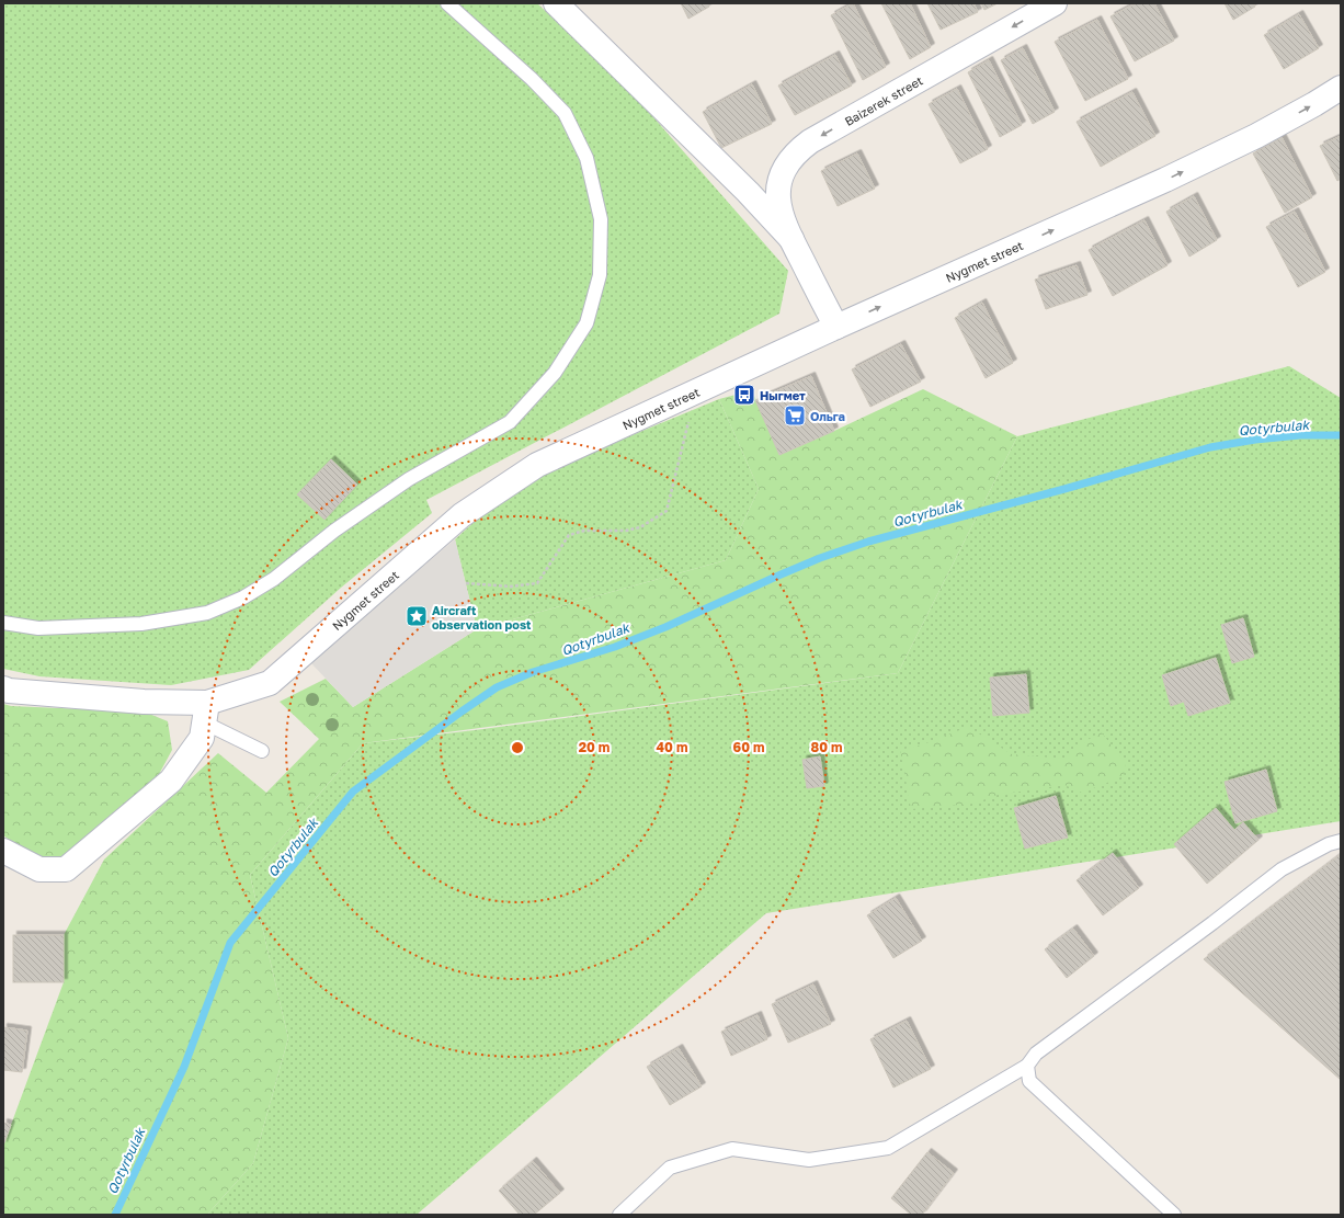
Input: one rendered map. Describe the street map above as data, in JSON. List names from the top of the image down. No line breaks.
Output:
{"streets":{"main road":["Baizerek street","Nygmet street"]},"one_way":["Baizerek street","Nygmet street"],"water":["Qotyrbulak"],"places":{"bus stop":["Ныгмет"],"supermarket":["Ольга"],"place":["Aircraft observation post"]},"rings":["20 m","40 m","60 m","80 m"]}
